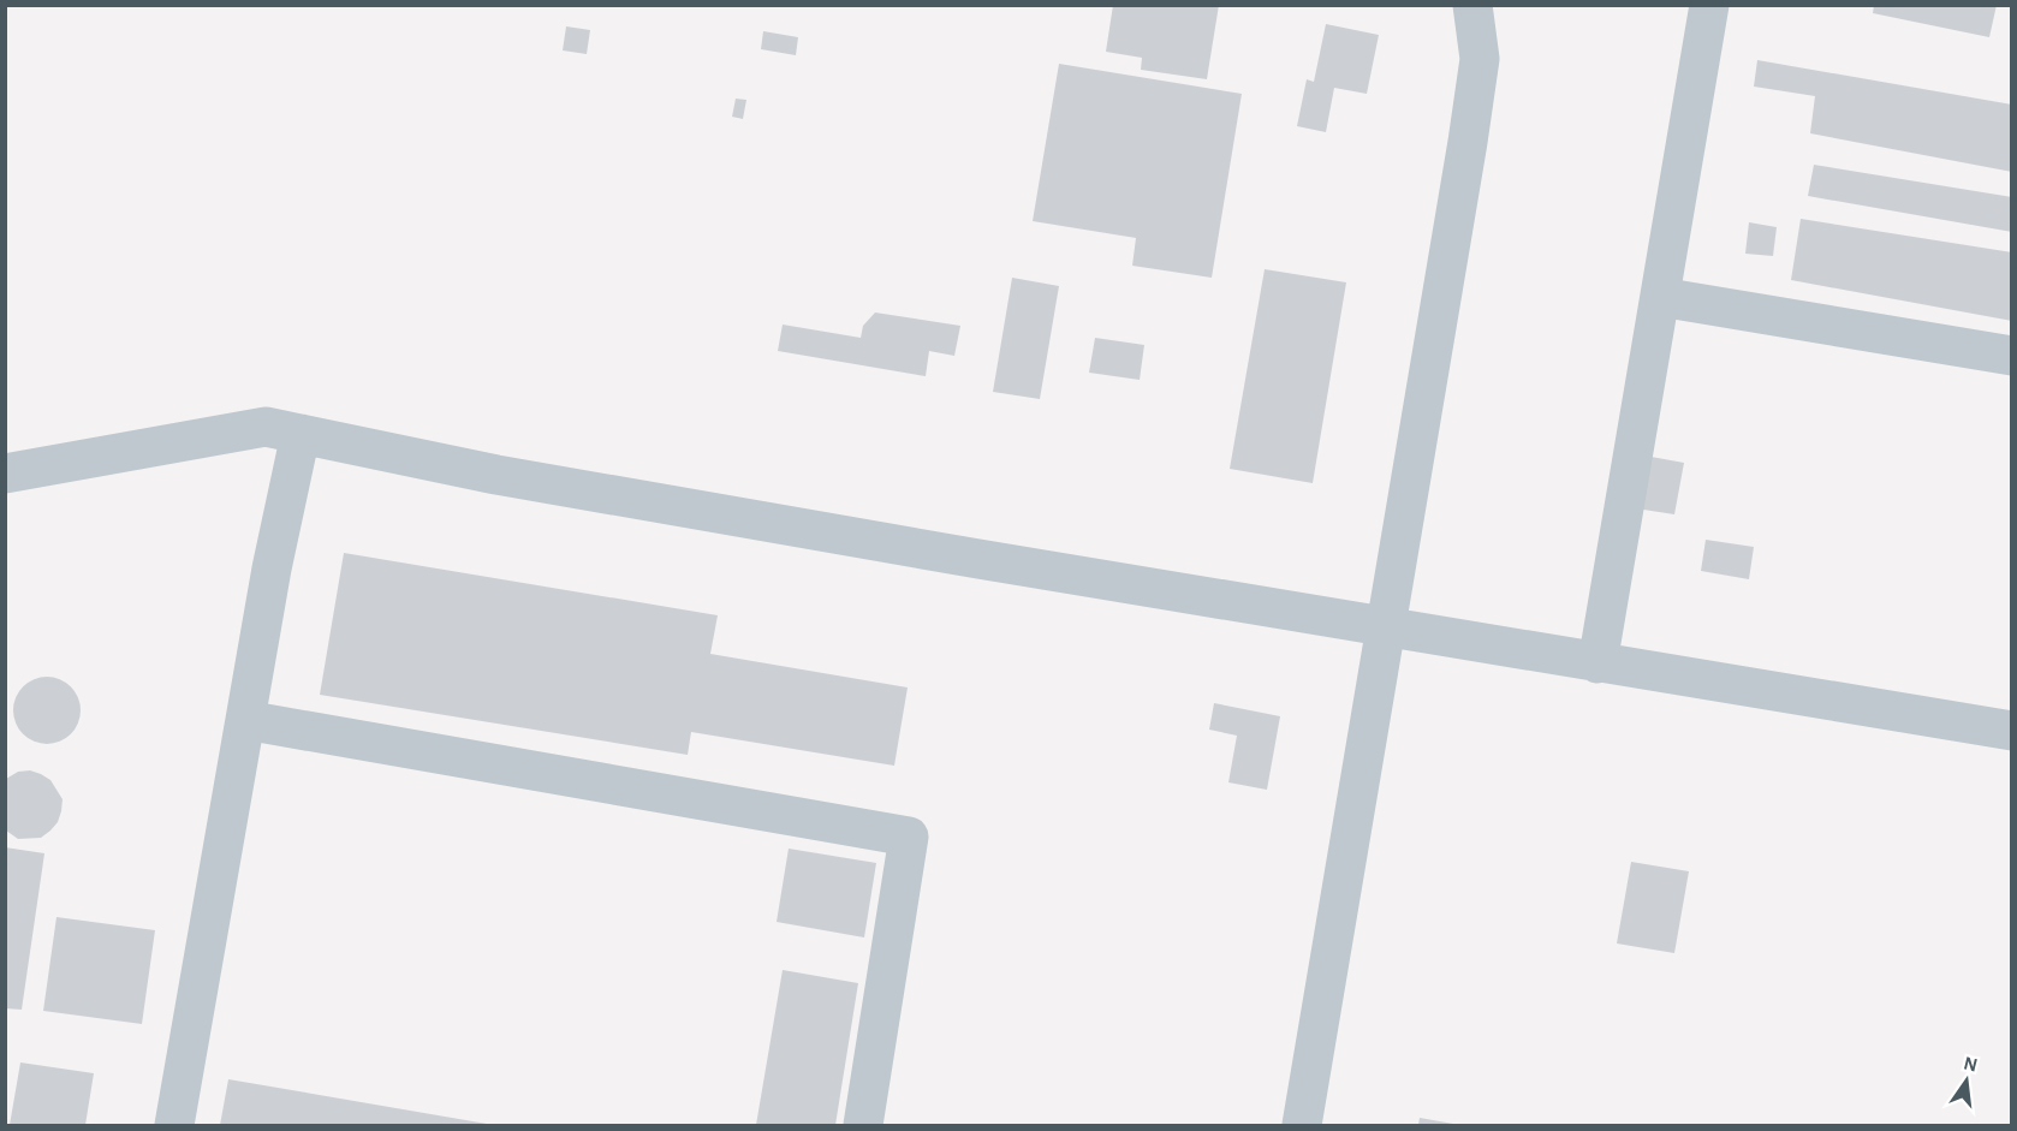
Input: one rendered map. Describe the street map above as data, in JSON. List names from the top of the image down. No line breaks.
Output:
{"north":"top"}
